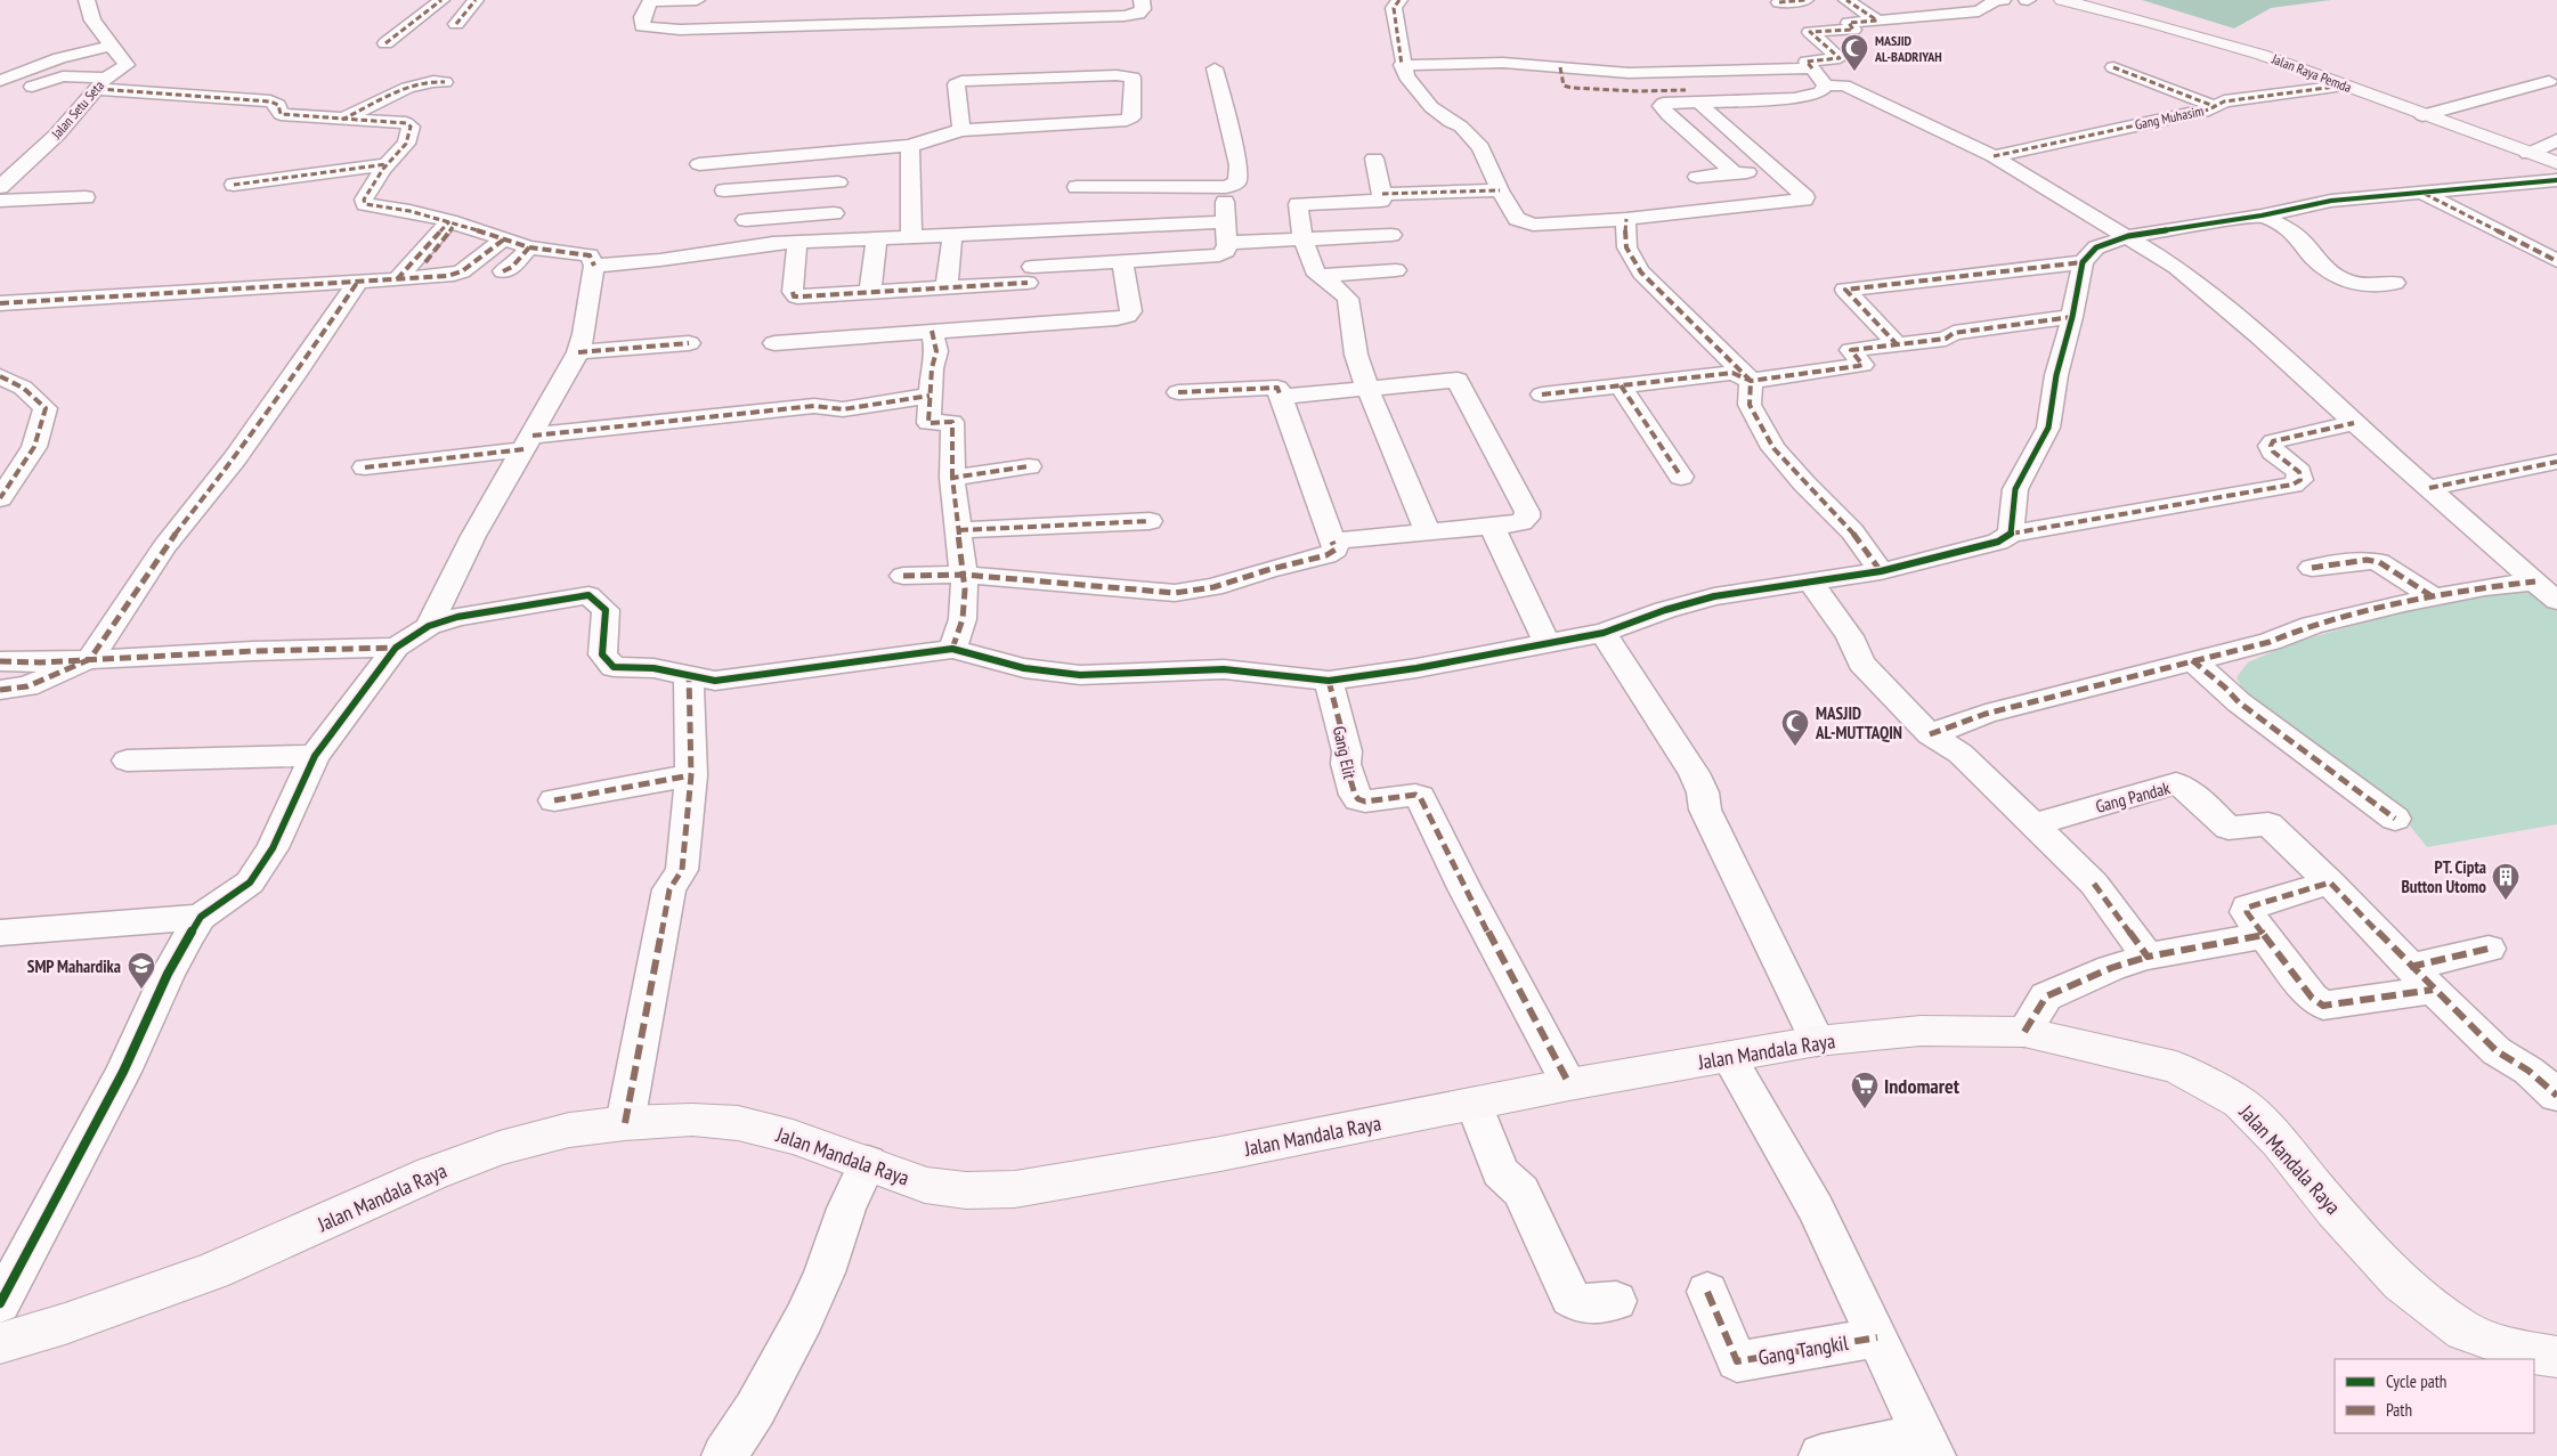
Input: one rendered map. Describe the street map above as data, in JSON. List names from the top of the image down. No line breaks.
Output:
{"streets":{"street":["Jalan Raya Pemda","Jalan Setu Seta","Gang Muhasim","Gang Elit","Gang Pandak","Jalan Mandala Raya","Gang Tangkil"]},"crossings":[["Jalan Raya Pemda","Gang Muhasim"],["Gang Elit","Jalan Mandala Raya"]],"places":{"mosque":["MASJID AL-BADRIYAH","MASJID AL-MUTTAQIN"],"building":["PT. Cipta Button Utomo"],"school or university":["SMP Mahardika"],"supermarket":["Indomaret"]},"legend":["Cycle path","Path"]}
